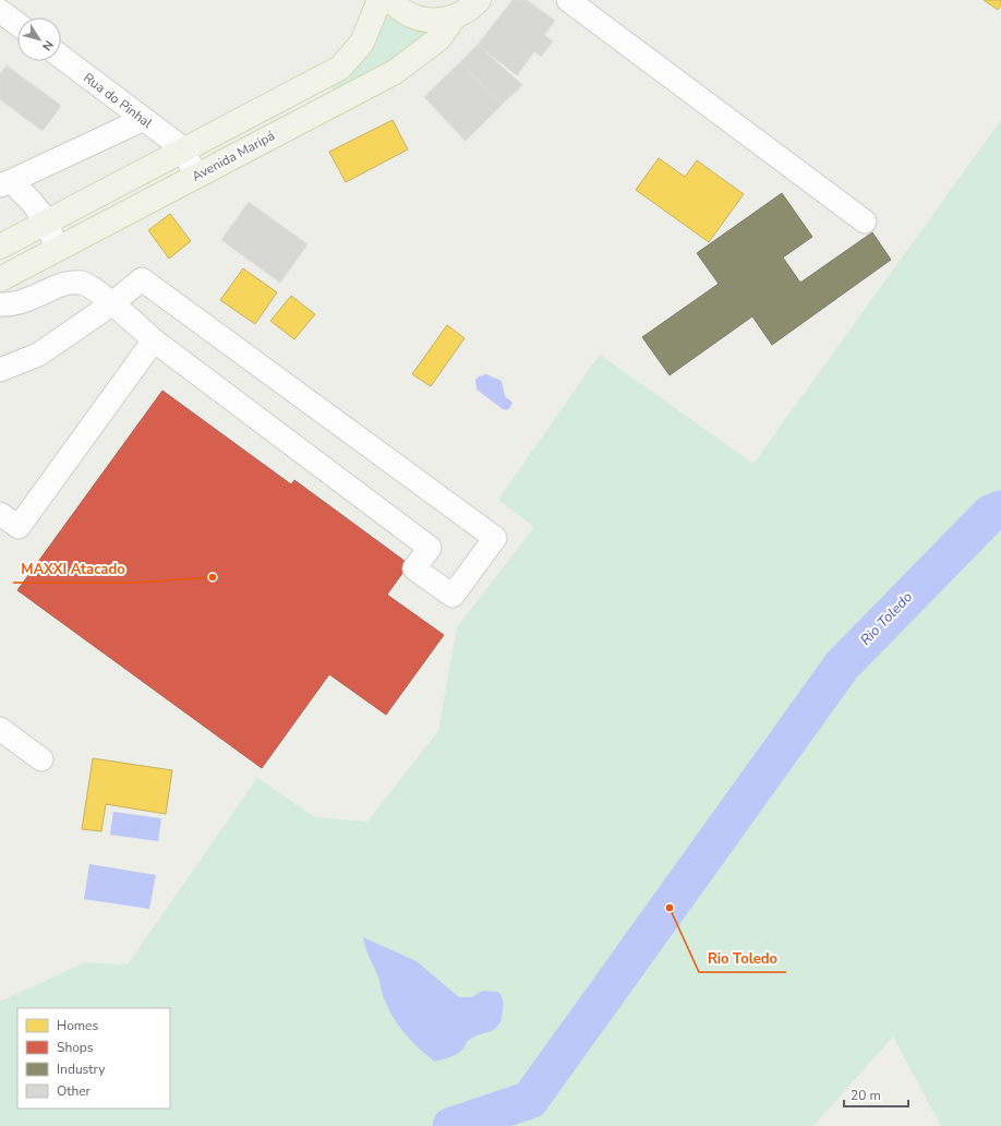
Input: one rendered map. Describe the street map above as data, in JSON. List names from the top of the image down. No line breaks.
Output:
{"streets":{"main road":["Avenida Maripá"],"street":["Rua do Pinhal"]},"water":["Rio Toledo"],"places":["MAXXI Atacado","Rio Toledo"],"legend":["Homes","Shops","Industry","Other"],"scale_bar":"20 m","north":"bottom right"}
